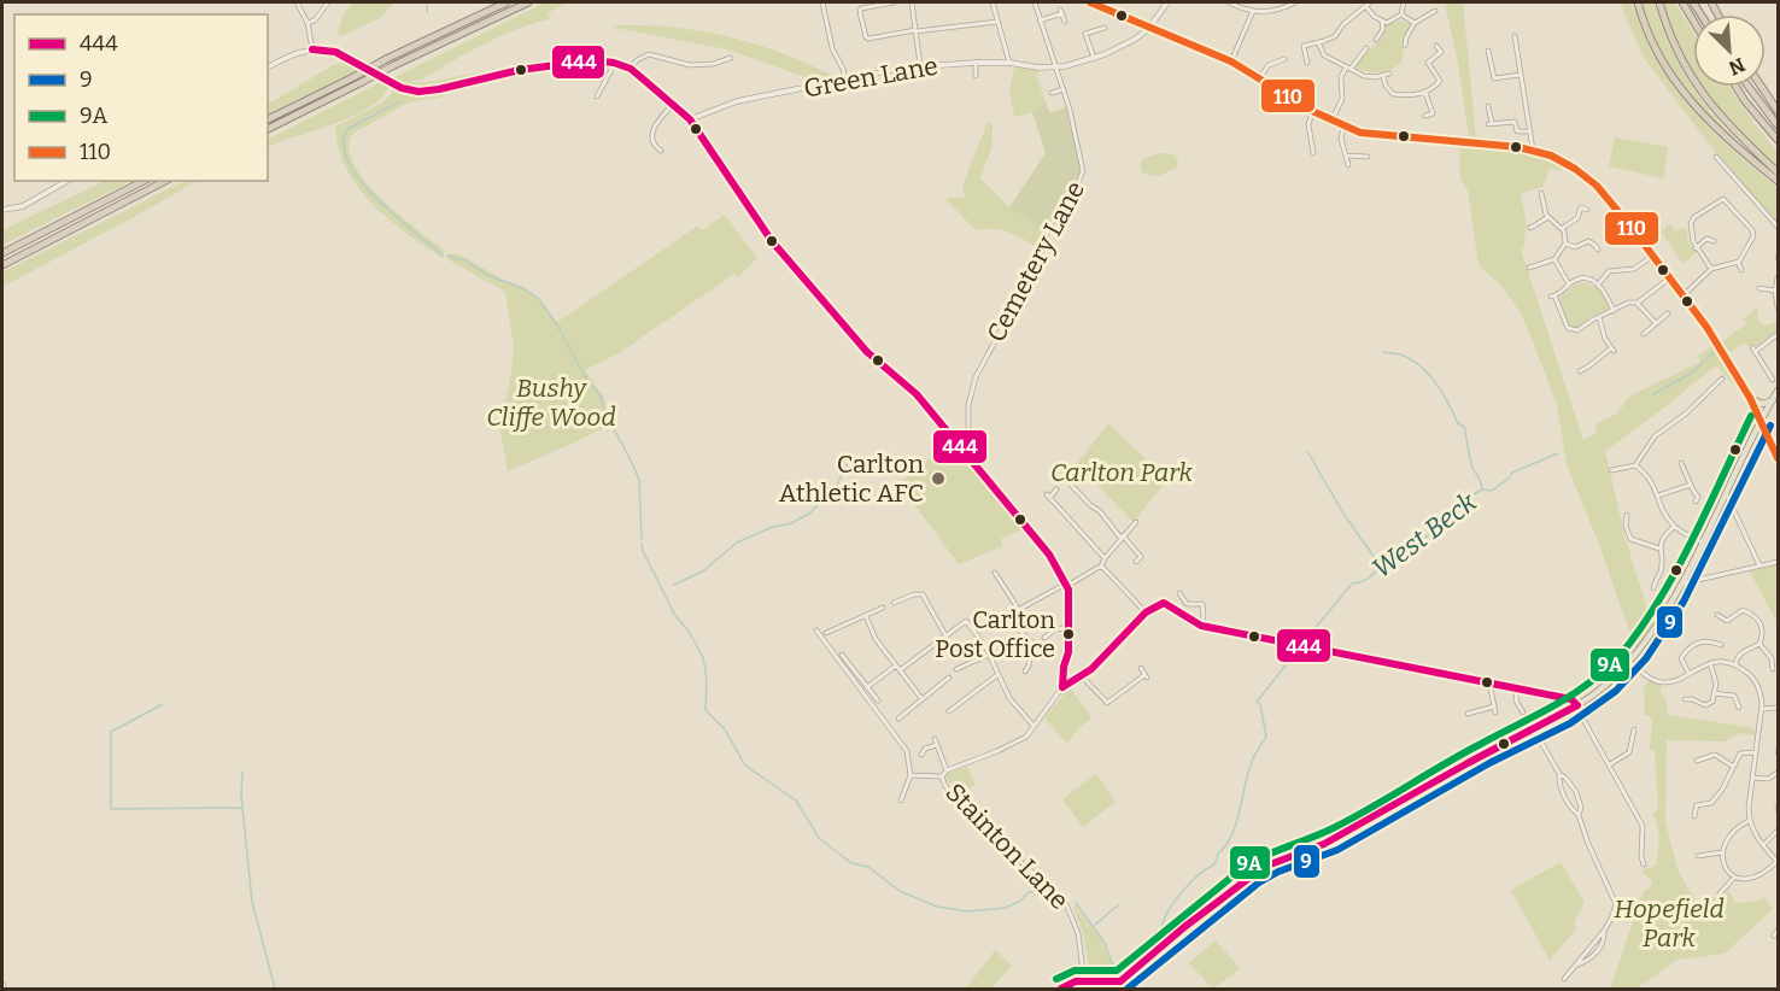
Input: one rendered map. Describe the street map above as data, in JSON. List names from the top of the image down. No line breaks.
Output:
{"streets":{"main road":["Green Lane"],"street":["Cemetery Lane","Stainton Lane"]},"crossings":[["Green Lane","Cemetery Lane"]],"water":["West Beck"],"parks":["Bushy Cliffe Wood","Carlton Park","Hopefield Park"],"places":["Carlton Athletic AFC","Carlton Post Office"],"lines":["transit line 110","transit line 444","transit line 9A","transit line 9"],"legend":["444","9","9A","110"],"north":"bottom right"}
